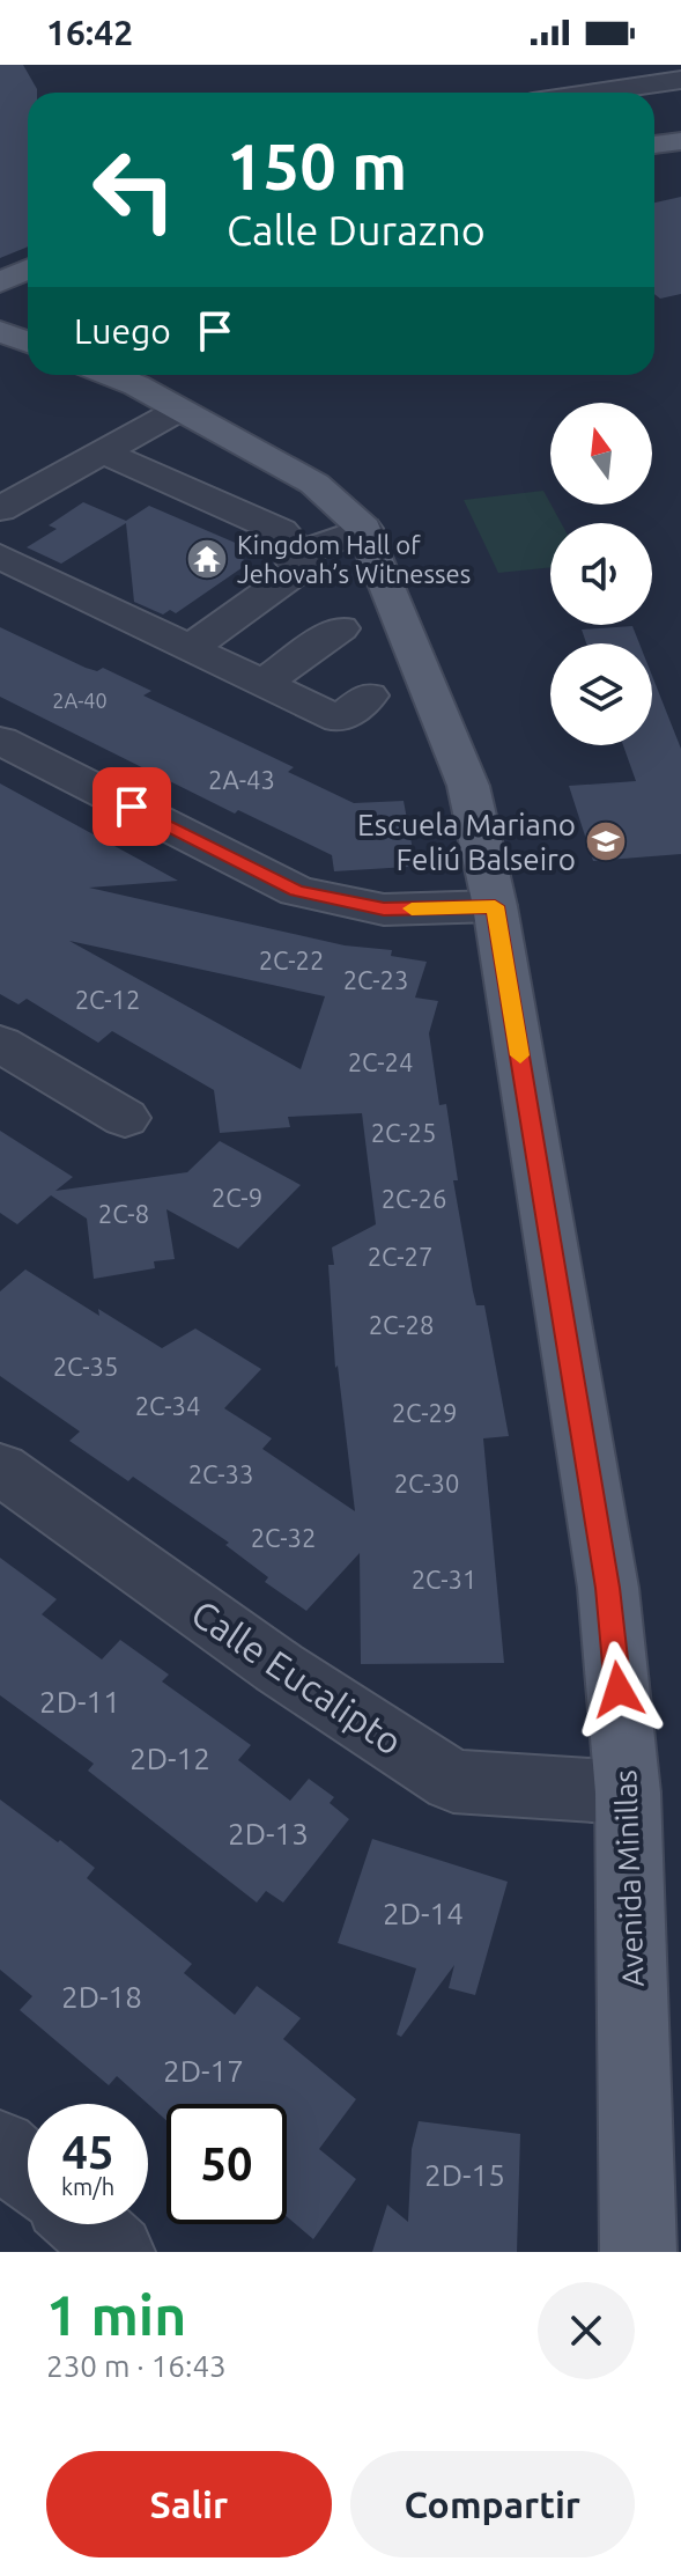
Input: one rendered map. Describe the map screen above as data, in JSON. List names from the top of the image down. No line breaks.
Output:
{"streets":{"main road":["Avenida Minillas"],"street":["Calle Eucalipto"]},"crossings":[["Calle Eucalipto","Avenida Minillas"]],"places":{"temple":["Kingdom Hall of Jehovah’s Witnesses"],"school or university":["Escuela Mariano Feliú Balseiro"]},"house_numbers":["2A-40","2A-43","2C-22","2C-23","2C-12","2C-24","2C-25","2C-9","2C-26","2C-8","2C-27","2C-28","2C-35","2C-34","2C-29","2C-33","2C-30","2C-32","2C-31","2D-11","2D-12","2D-13","2D-14","2D-18","2D-17","2D-15"],"north":"top","page":{"status":"16:42","turn":["150 m","Calle Durazno"],"then":"Luego","speed":"45 km/h","limit":"50","heading":["1 min","230 m · 16:43"],"buttons":["Salir","Compartir"]}}
